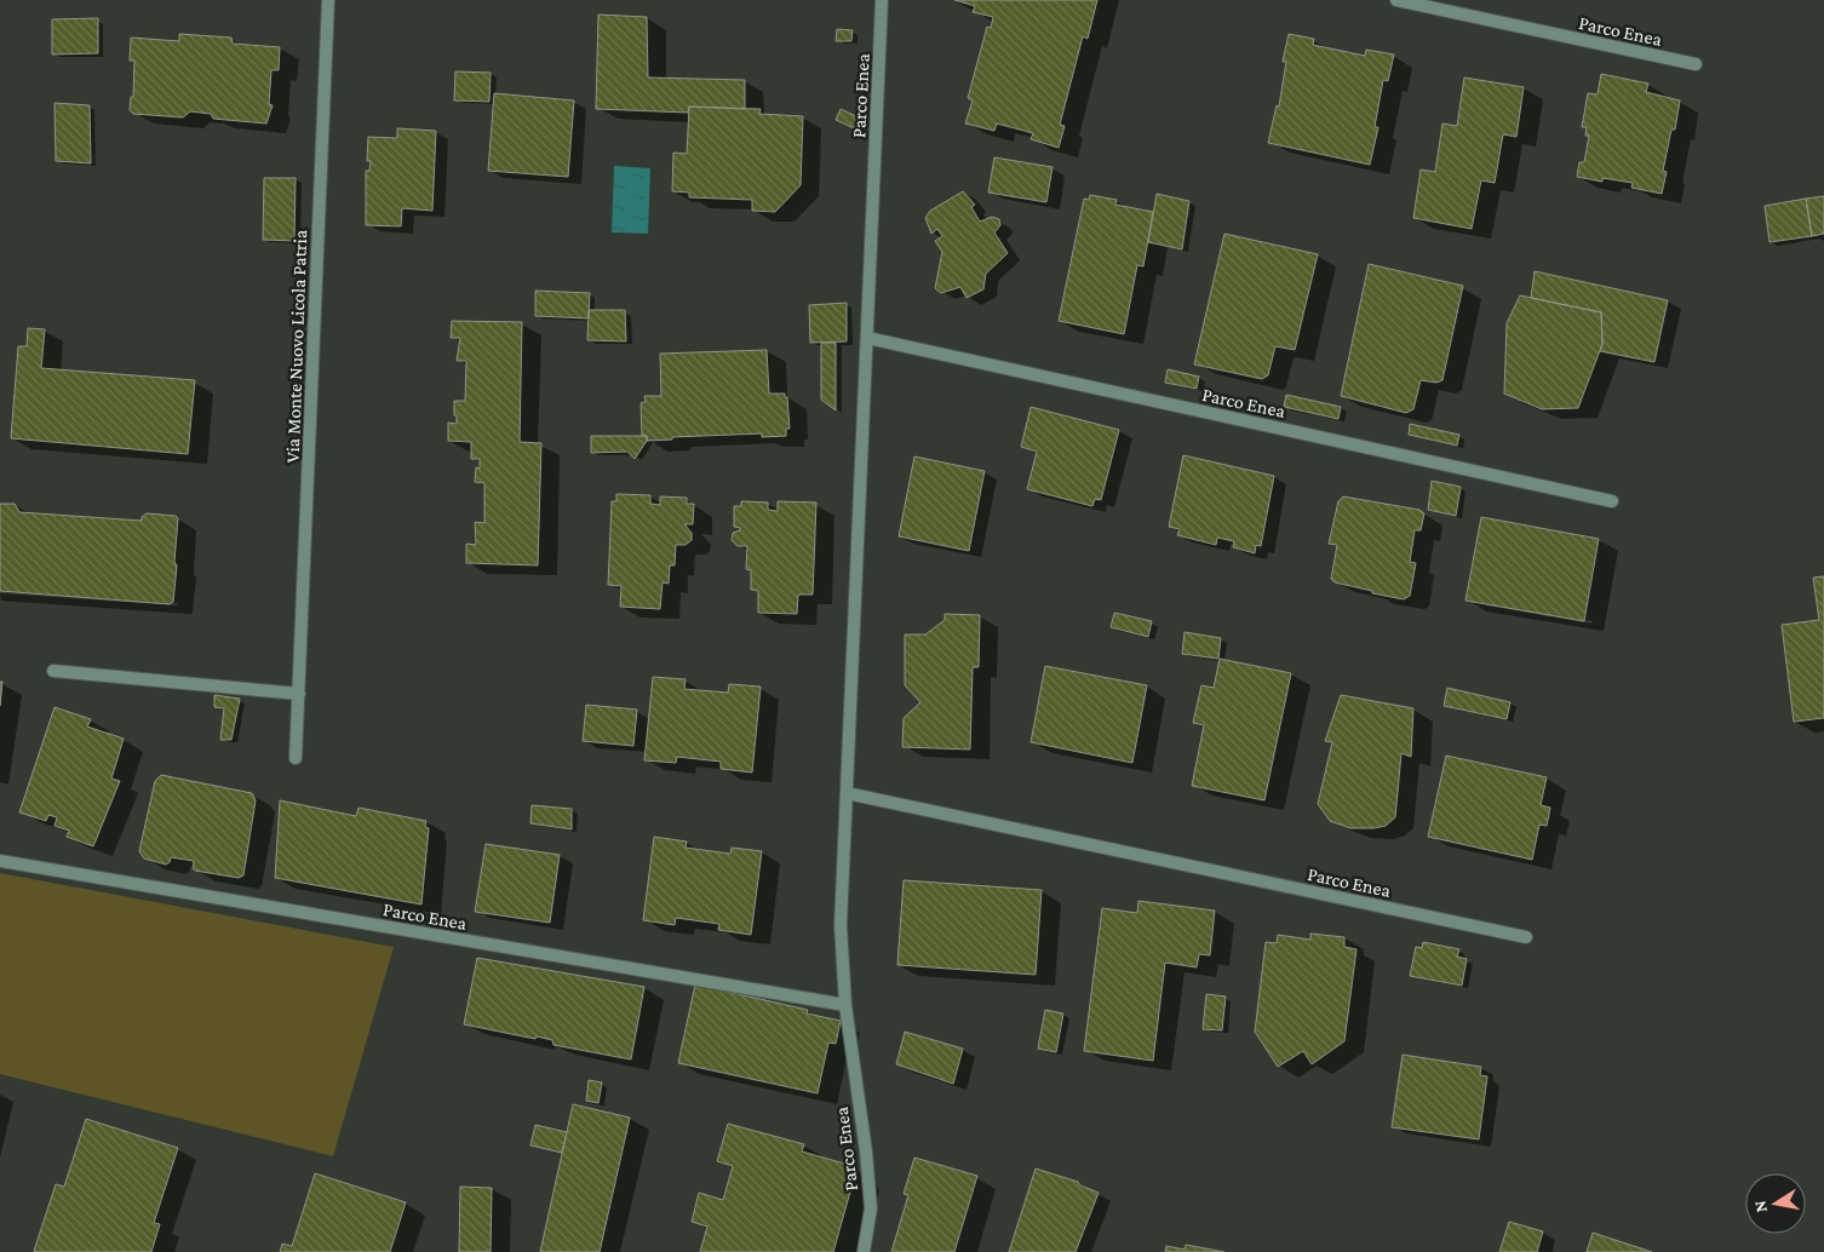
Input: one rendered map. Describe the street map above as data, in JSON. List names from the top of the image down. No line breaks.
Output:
{"streets":{"street":["Parco Enea","Via Monte Nuovo Licola Patria"]},"north":"left"}
